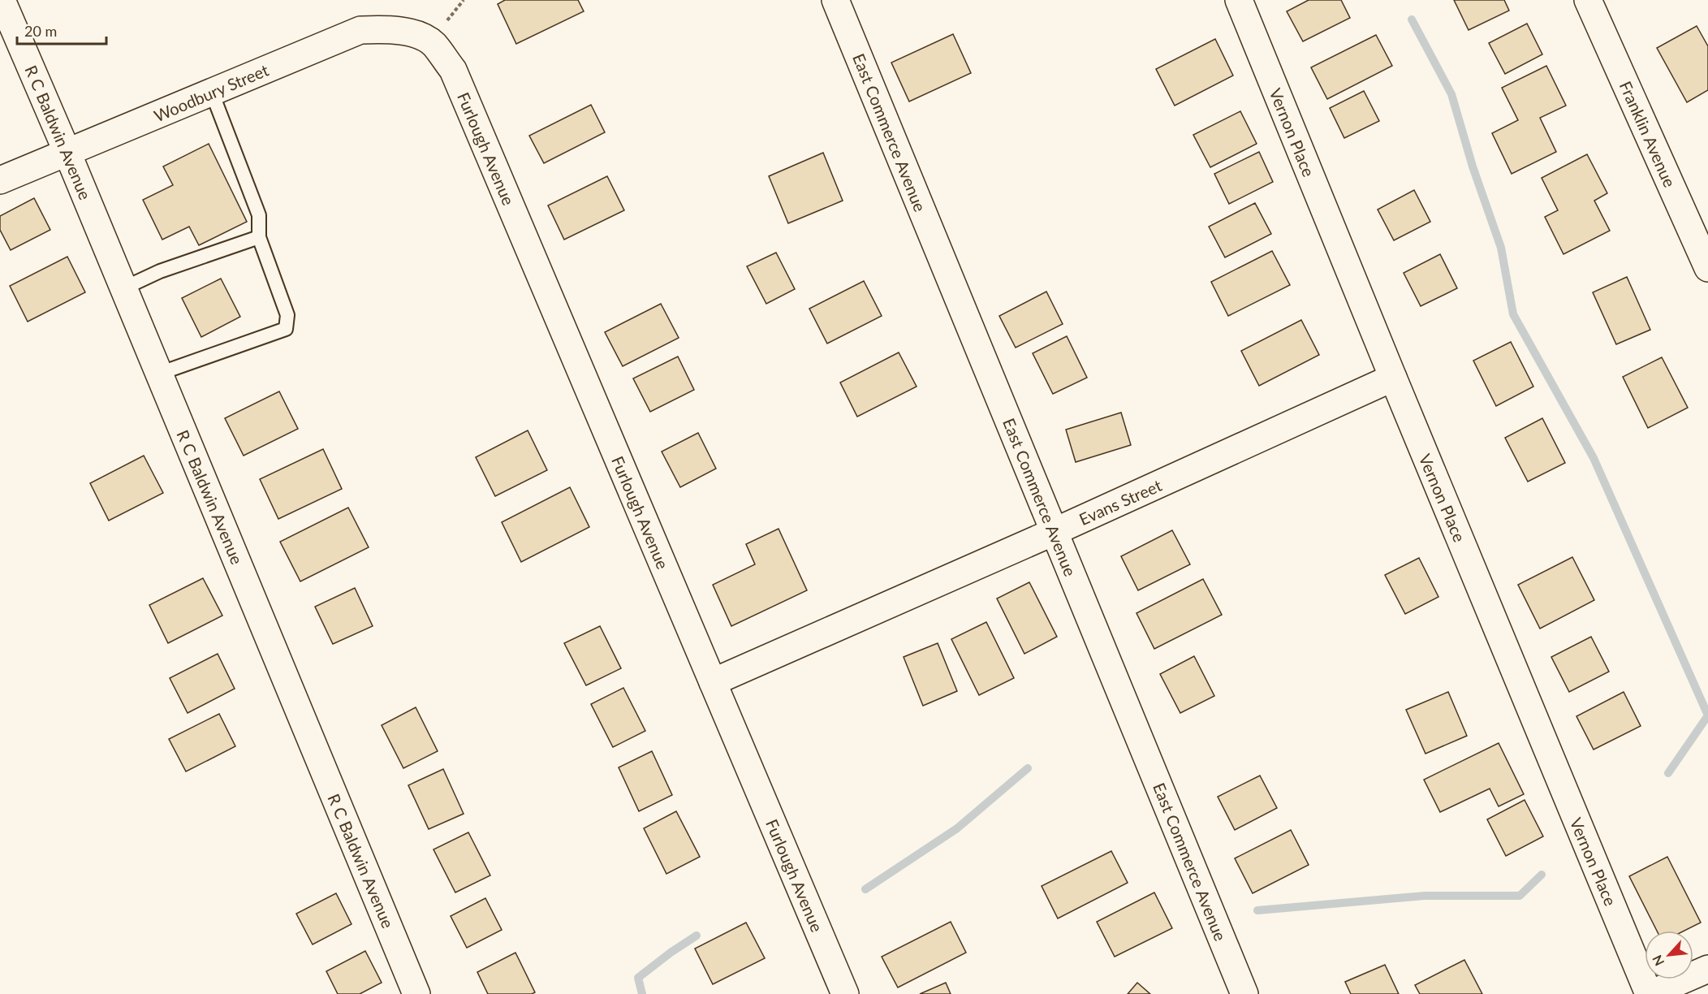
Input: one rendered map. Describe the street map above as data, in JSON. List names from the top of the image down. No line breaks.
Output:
{"streets":{"street":["Woodbury Street","R C Baldwin Avenue","East Commerce Avenue","Vernon Place","Franklin Avenue","Furlough Avenue","Evans Street"]},"crossings":[["Woodbury Street","R C Baldwin Avenue"],["Woodbury Street","Furlough Avenue"],["East Commerce Avenue","Evans Street"],["Vernon Place","Evans Street"],["Furlough Avenue","Evans Street"]],"scale_bar":"20 m","north":"bottom left"}
